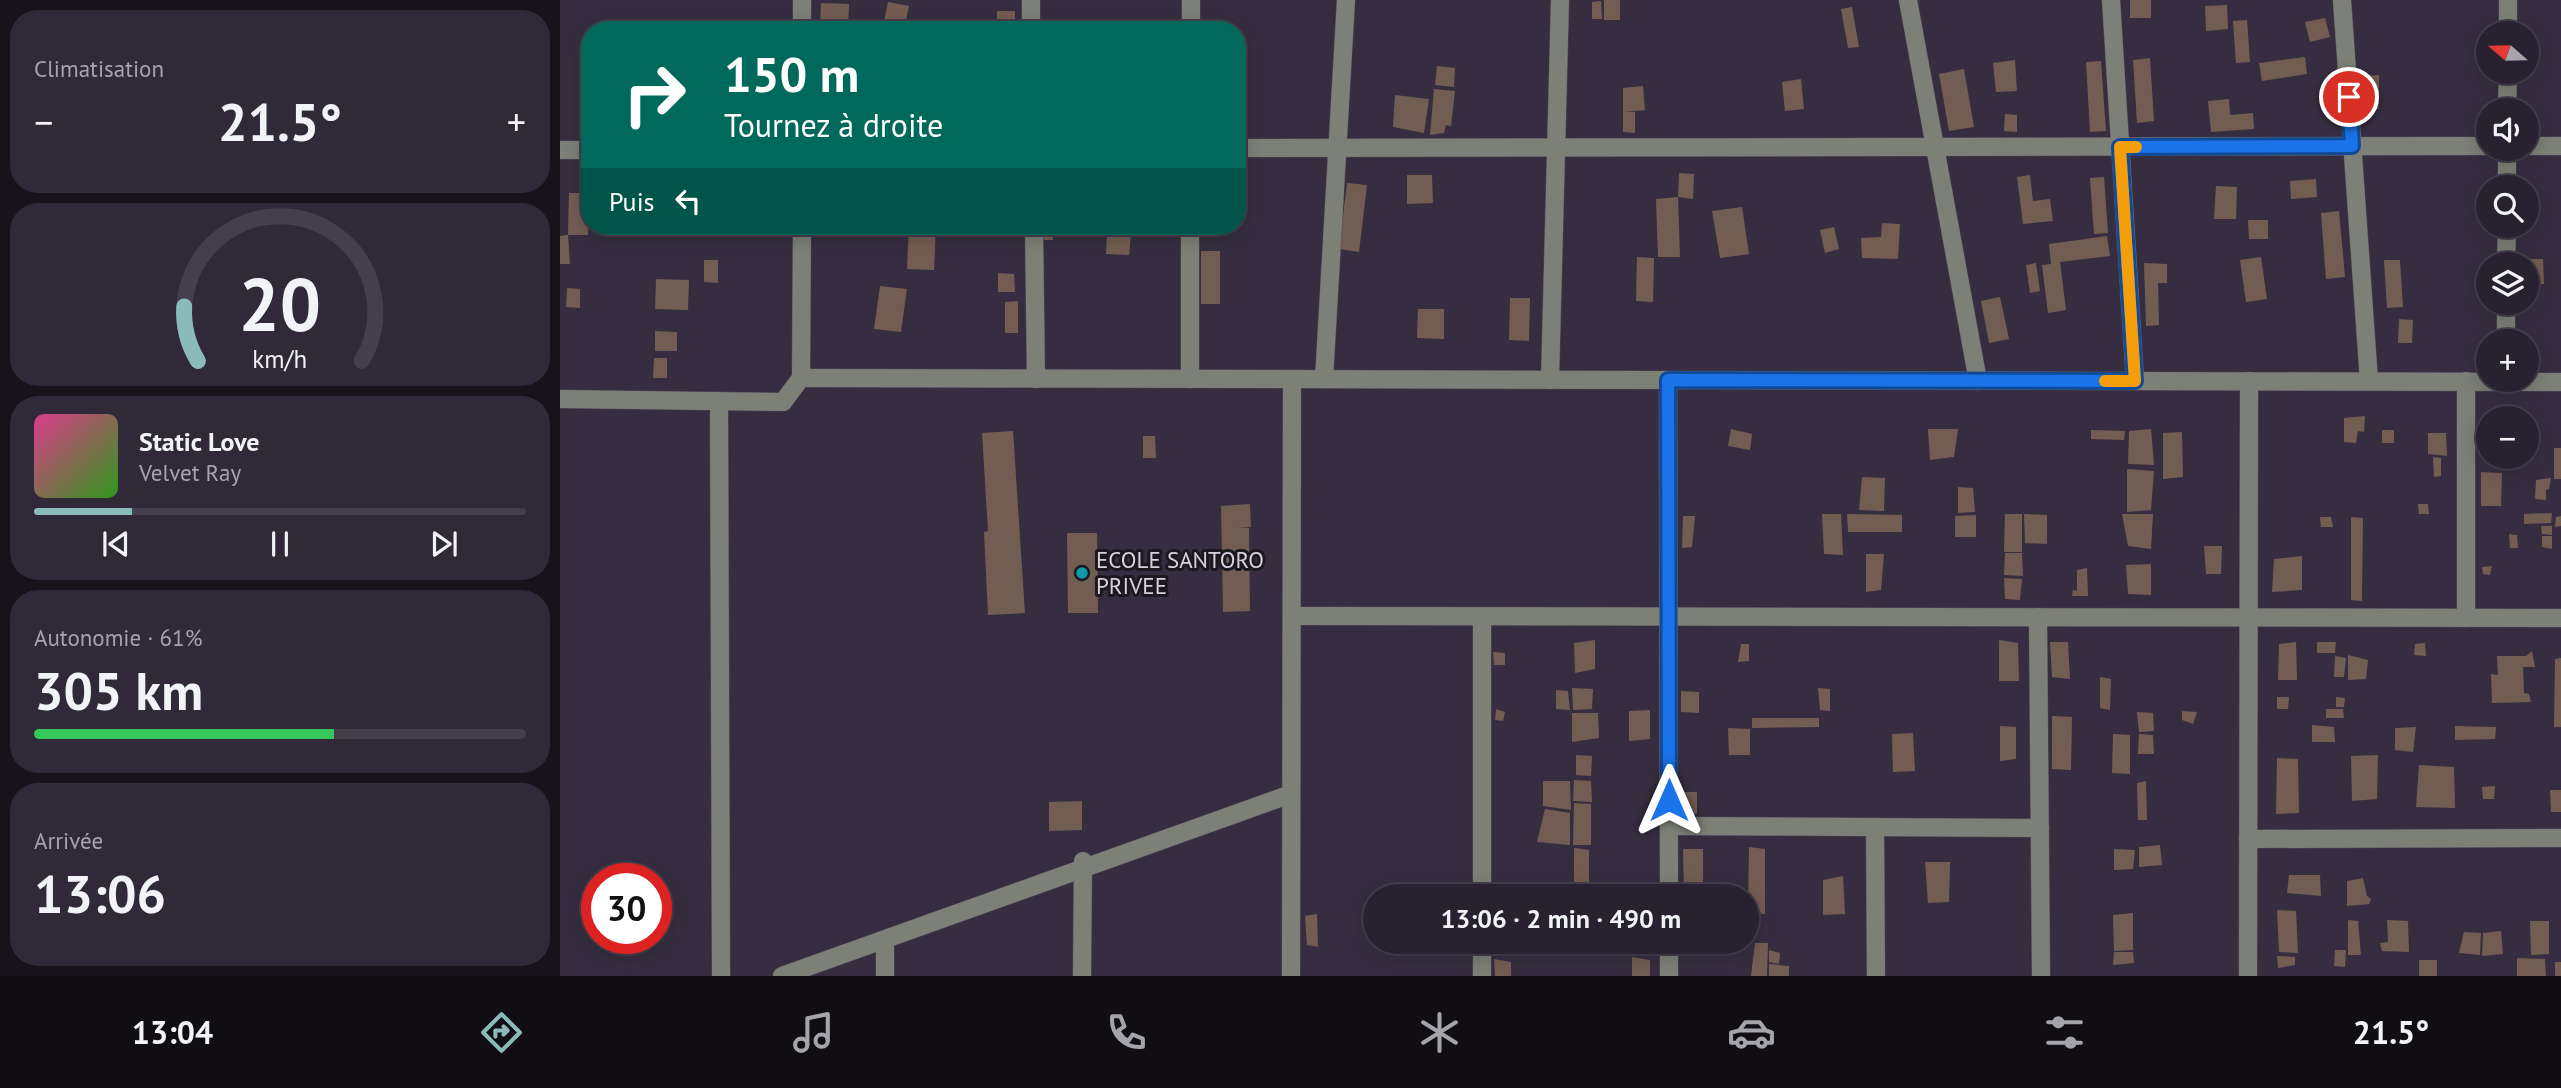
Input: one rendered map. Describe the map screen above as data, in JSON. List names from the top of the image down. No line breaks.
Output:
{"places":["ECOLE SANTORO PRIVEE"],"north":"left","page":{"tile":["Climatisation",["Autonomie · 61%","305 km"],["Arrivée","13:06"]],"map_buttons":["+","−"],"turn":["150 m","Tournez à droite"],"heat":["−","21.5°","+"],"then":"Puis","song":["Static Love","Velvet Ray"],"limit":"30","trip":"13:06 · 2 min · 490 m","tabs":["13:04","21.5°"],"gauge":["20","km/h"]}}
